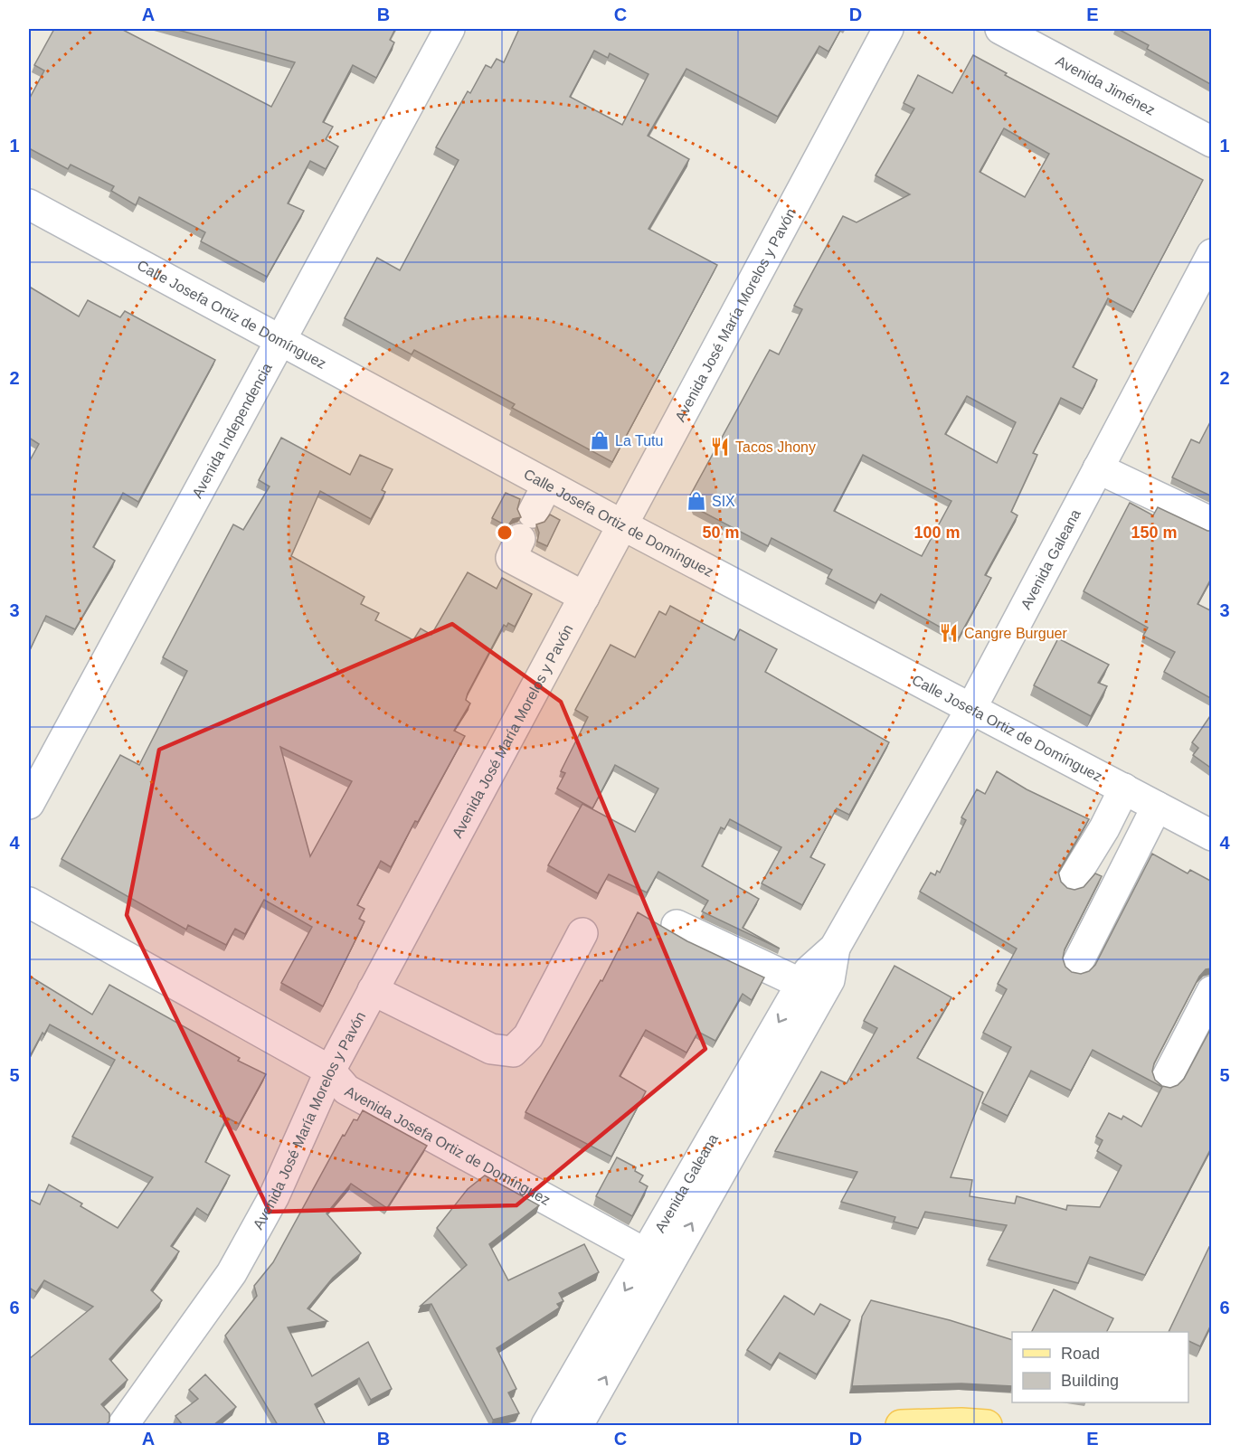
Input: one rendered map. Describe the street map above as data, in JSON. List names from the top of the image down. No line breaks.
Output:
{"streets":{"street":["Avenida Jiménez","Calle Josefa Ortiz de Domínguez","Avenida José María Morelos y Pavón","Avenida Independencia","Avenida Galeana","Avenida Josefa Ortiz de Domínguez"]},"crossings":[["Calle Josefa Ortiz de Domínguez","Avenida José María Morelos y Pavón"],["Calle Josefa Ortiz de Domínguez","Avenida Independencia"],["Calle Josefa Ortiz de Domínguez","Avenida Galeana"],["Avenida José María Morelos y Pavón","Avenida Josefa Ortiz de Domínguez"],["Avenida Galeana","Avenida Josefa Ortiz de Domínguez"]],"places":{"shop":["La Tutu","SIX"],"restaurant":["Tacos Jhony","Cangre Burguer"]},"legend":["Road","Building"],"grid":{"columns":["A","B","C","D","E"],"rows":["1","2","3","4","5","6"]},"rings":["50 m","100 m","150 m"]}
